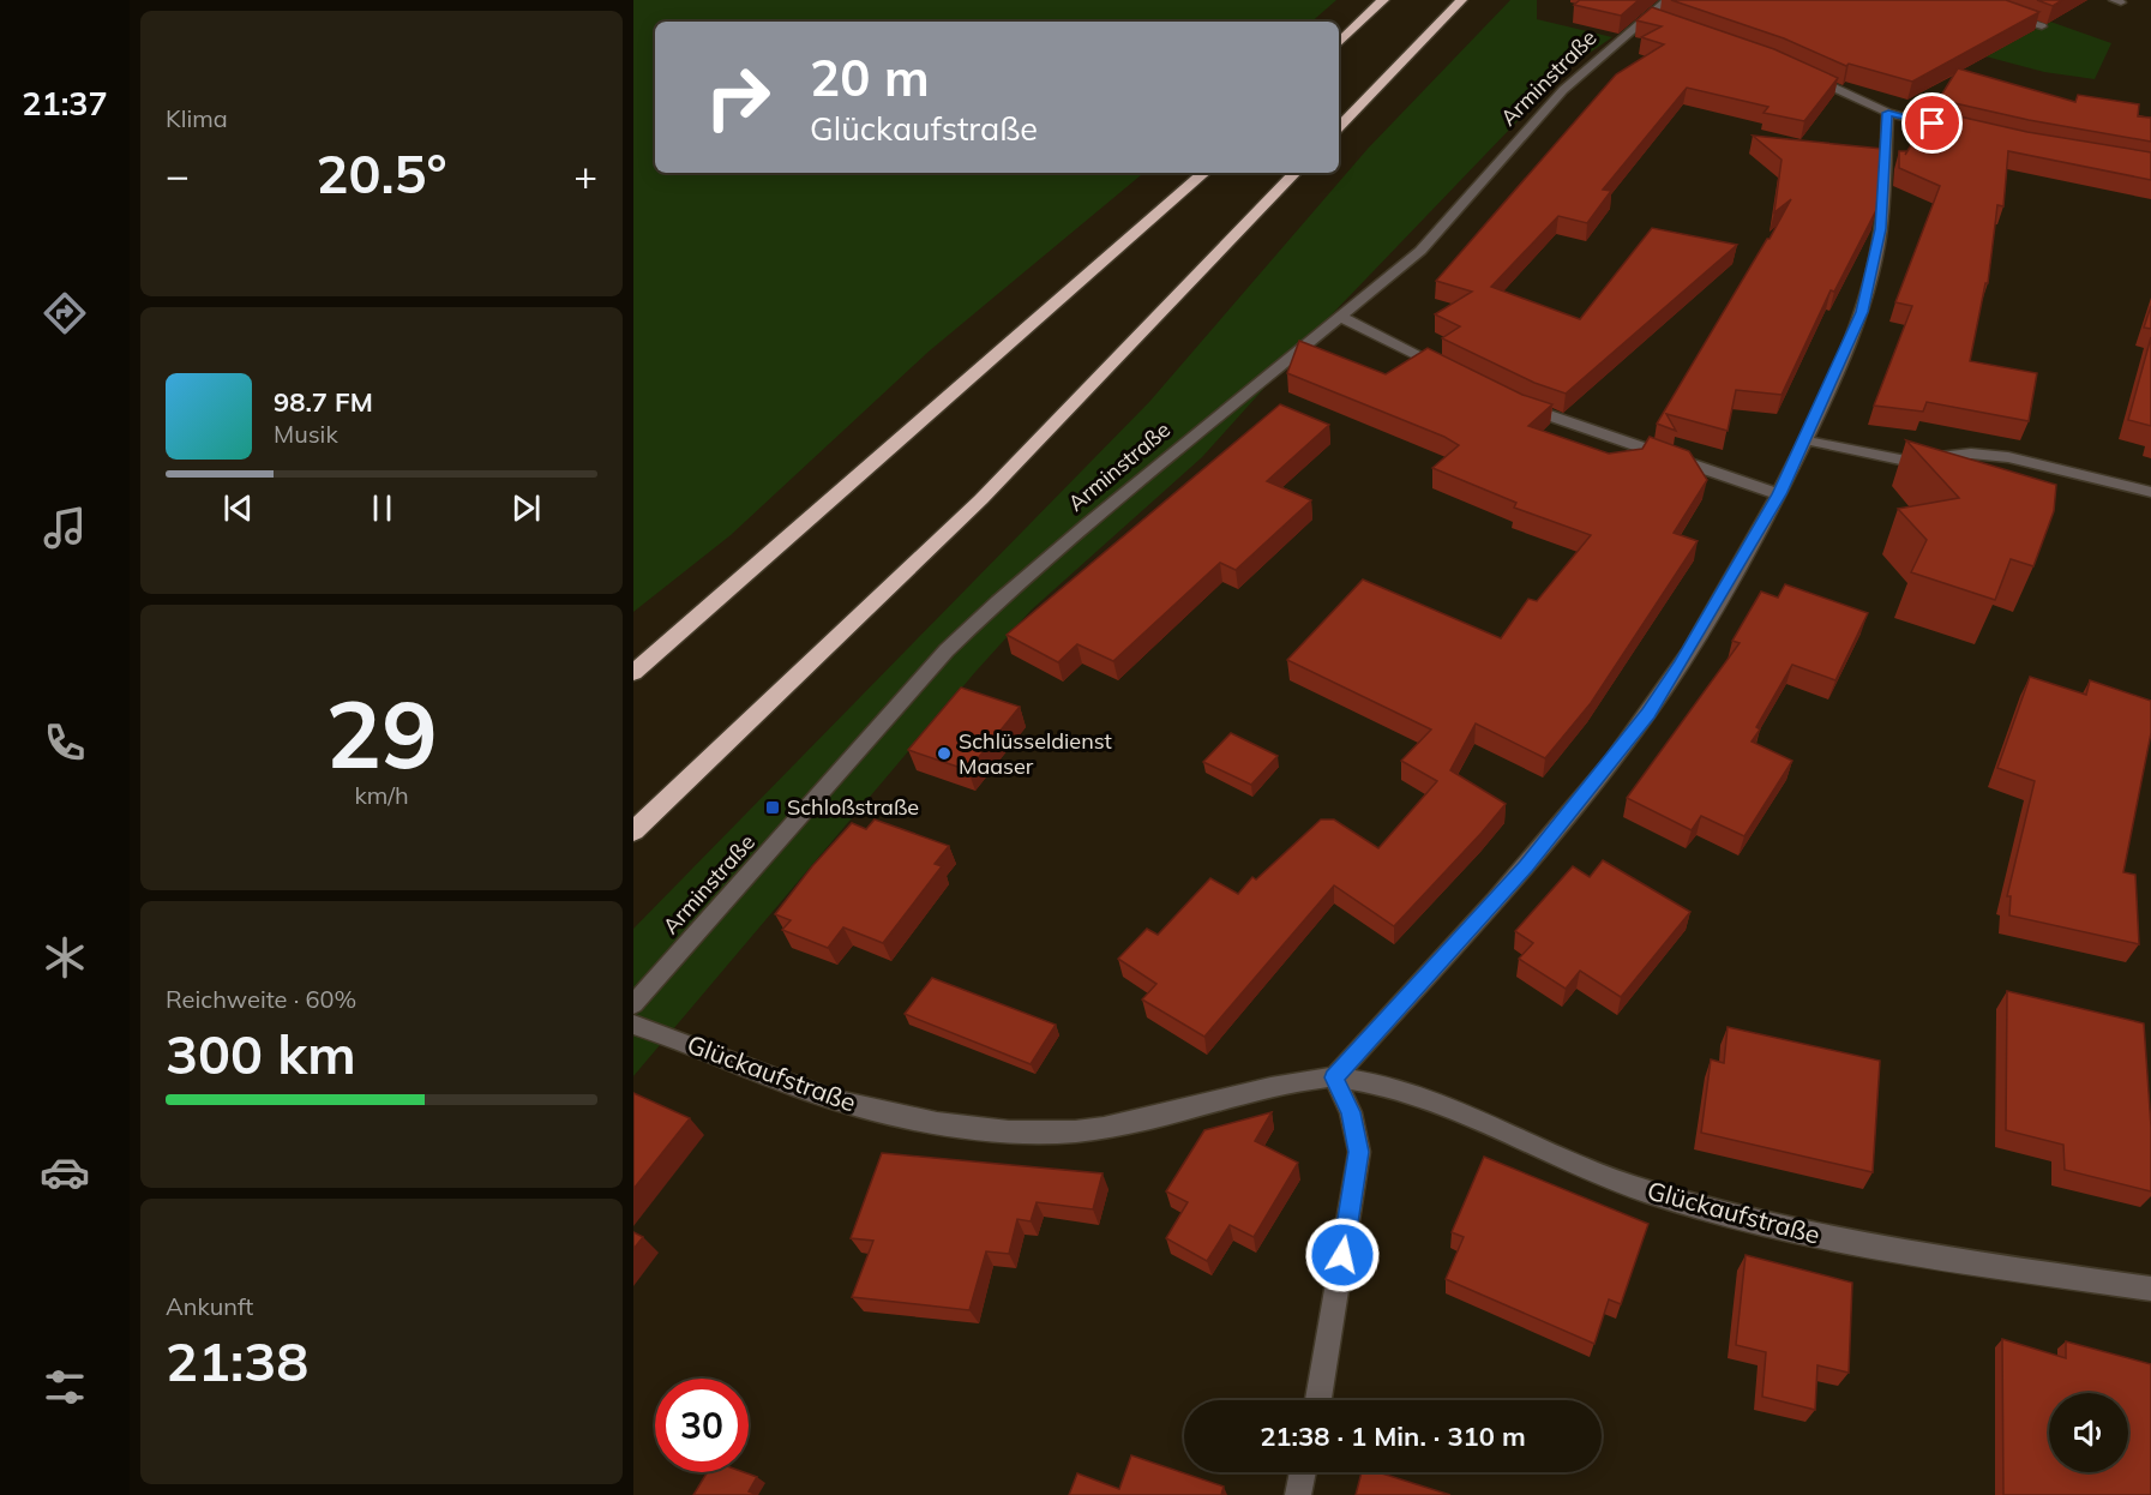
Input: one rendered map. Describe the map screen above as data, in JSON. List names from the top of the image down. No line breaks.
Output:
{"streets":{"street":["Arminstraße","Glückaufstraße"]},"places":{"other":["Schlüsseldienst Maaser"],"transit":["Schloßstraße"]},"page":{"tabs":"21:37","tile":["Klima",["29","km/h"],["Reichweite · 60%","300 km"],["Ankunft","21:38"]],"turn":["20 m","Glückaufstraße"],"heat":["−","20.5°","+"],"song":["98.7 FM","Musik"],"limit":"30","trip":"21:38 · 1 Min. · 310 m"}}
